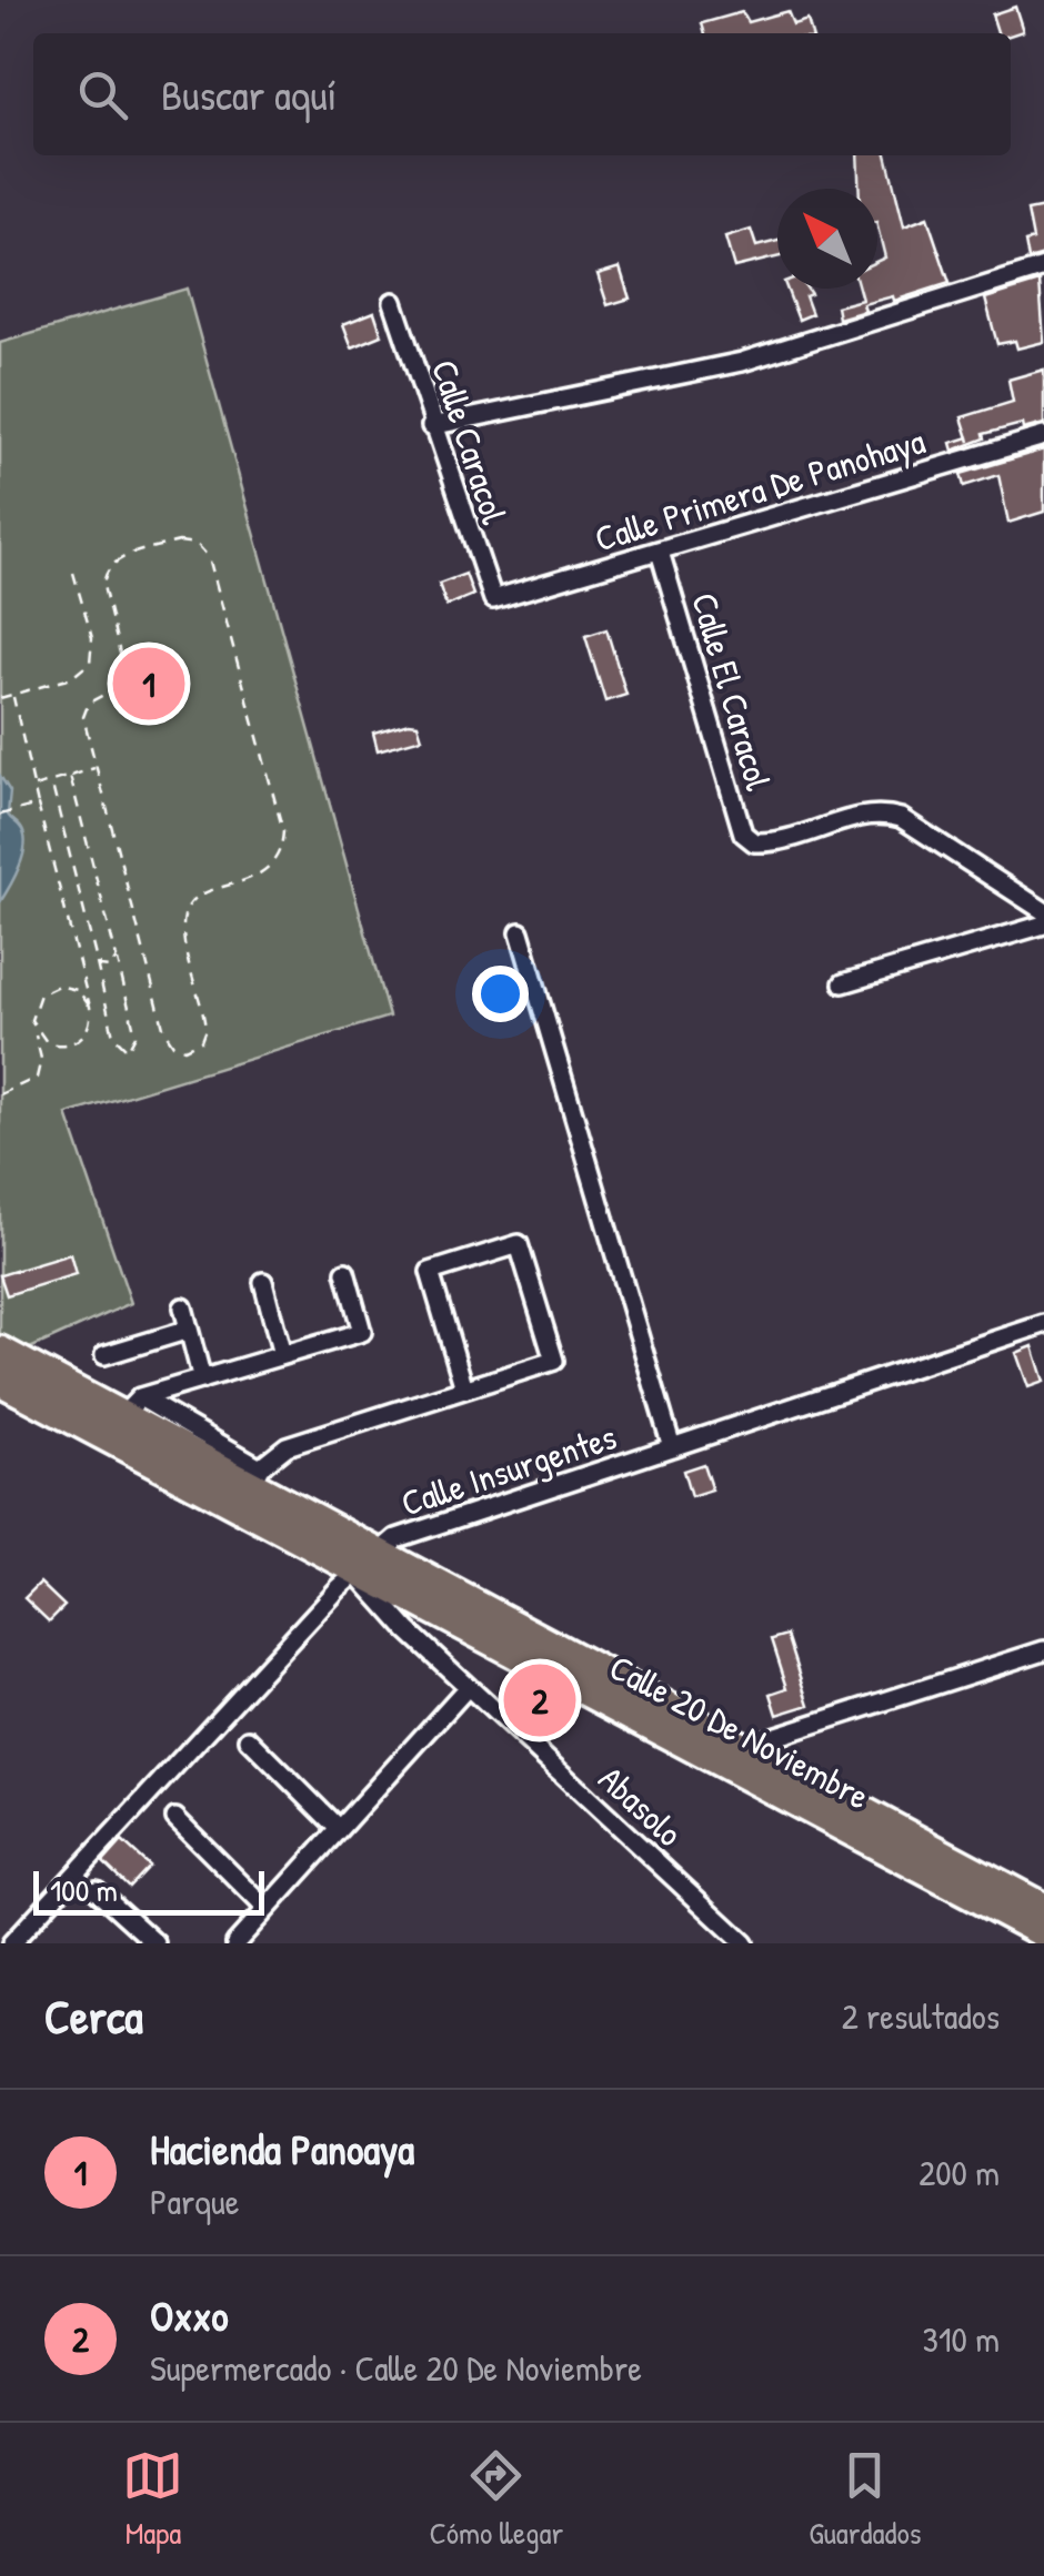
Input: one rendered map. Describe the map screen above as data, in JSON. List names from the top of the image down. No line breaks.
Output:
{"streets":{"main road":["Calle 20 De Noviembre"],"street":["Calle Caracol","Calle Primera De Panohaya","Calle El Caracol","Calle Insurgentes","Abasolo"]},"crossings":[["Calle Caracol","Calle Primera De Panohaya"],["Calle Primera De Panohaya","Calle El Caracol"],["Calle Insurgentes","Calle 20 De Noviembre"],["Calle Insurgentes","Abasolo"],["Calle 20 De Noviembre","Abasolo"]],"scale_bar":"100 m","north":"top left","page":{"search":"Buscar aquí","pins":["1","2"],"scale":"100 m","heading":["Cerca","2 resultados"],"list":[{"mark":"1","name":"Hacienda Panoaya","note":"Parque","value":"200 m"},{"mark":"2","name":"Oxxo","note":"Supermercado · Calle 20 De Noviembre","value":"310 m"}],"nav":["Mapa","Cómo llegar","Guardados"]}}
